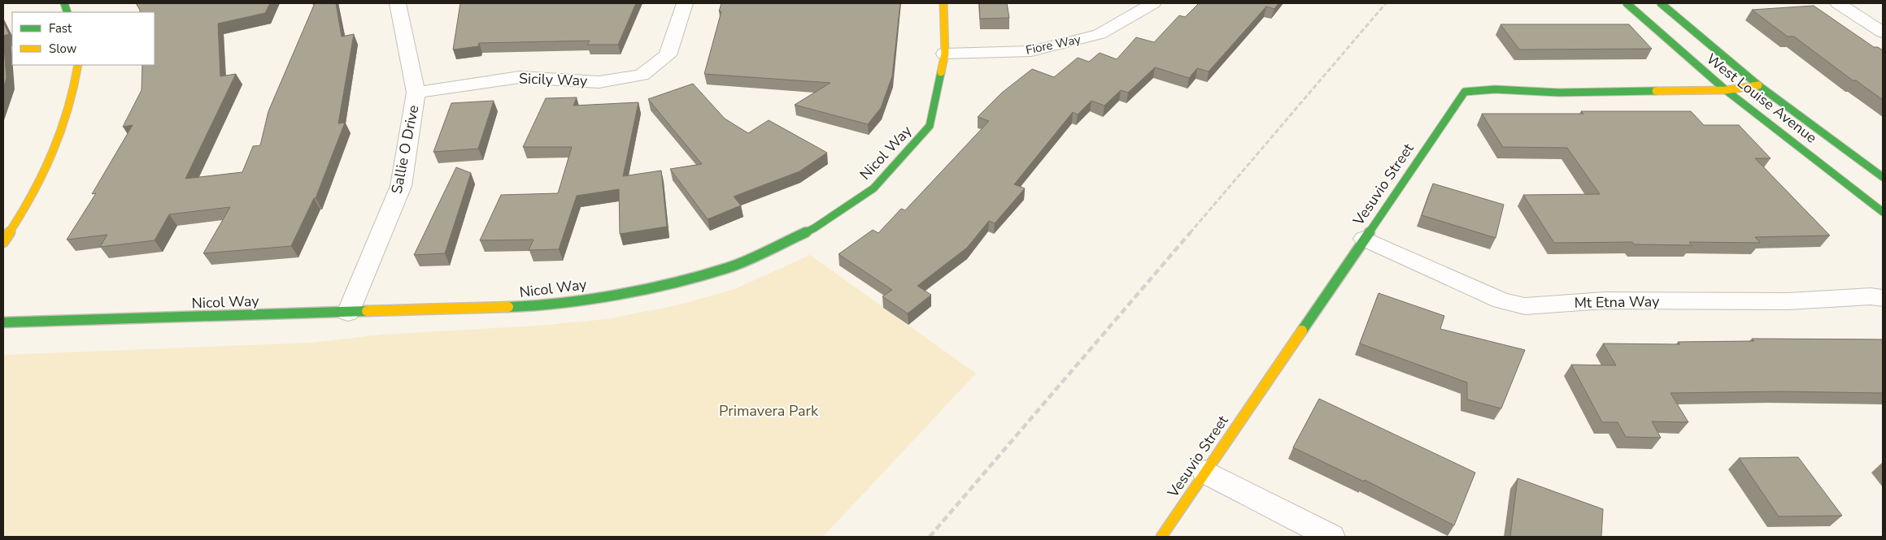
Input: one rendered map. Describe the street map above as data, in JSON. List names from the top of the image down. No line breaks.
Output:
{"streets":{"street":["Fiore Way","Sicily Way","West Louise Avenue","Sallie O Drive","Nicol Way","Vesuvio Street","Mt Etna Way"]},"crossings":[["Fiore Way","Nicol Way"],["Sicily Way","Sallie O Drive"],["West Louise Avenue","Vesuvio Street"],["Sallie O Drive","Nicol Way"],["Vesuvio Street","Mt Etna Way"]],"parks":["Primavera Park"],"legend":["Fast","Slow"]}
